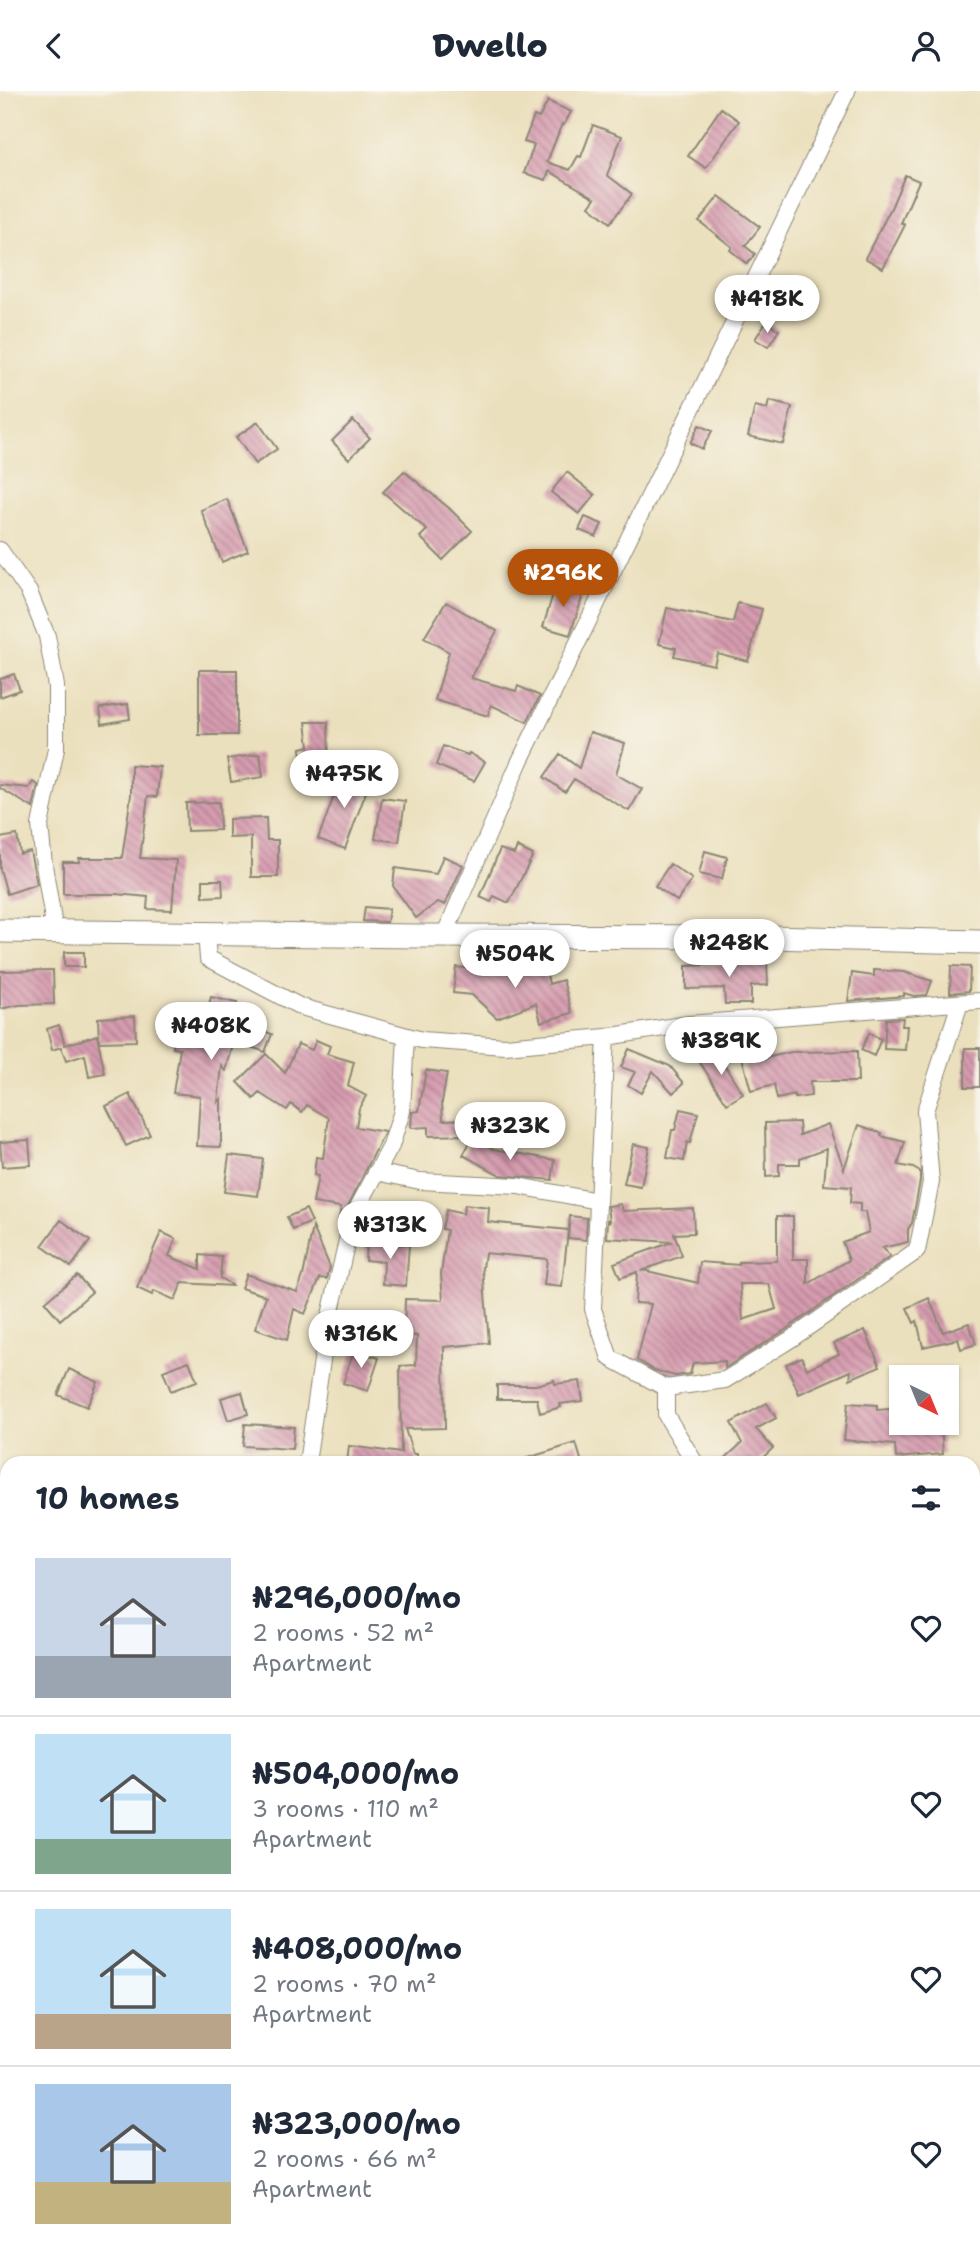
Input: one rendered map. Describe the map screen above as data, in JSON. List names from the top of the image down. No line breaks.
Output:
{"north":"bottom right","page":{"header":"Dwello","price":["₦418K","₦296K","₦475K","₦248K","₦504K","₦408K","₦389K","₦323K","₦313K","₦316K"],"heading":"10 homes","list":[{"name":"₦296,000/mo","note":"2 rooms · 52 m² · Apartment"},{"name":"₦504,000/mo","note":"3 rooms · 110 m² · Apartment"},{"name":"₦408,000/mo","note":"2 rooms · 70 m² · Apartment"},{"name":"₦323,000/mo","note":"2 rooms · 66 m² · Apartment"}]}}
